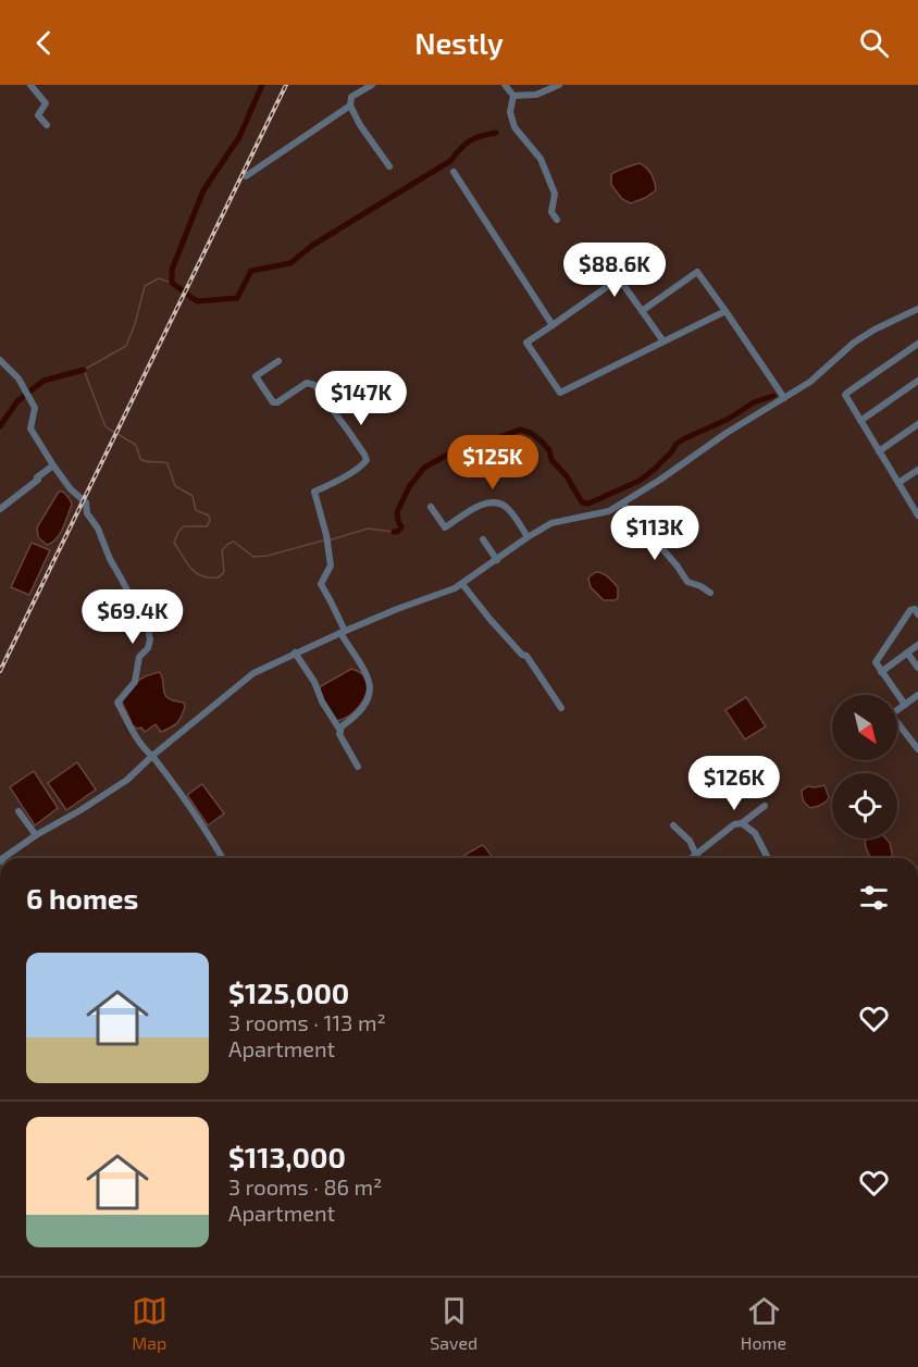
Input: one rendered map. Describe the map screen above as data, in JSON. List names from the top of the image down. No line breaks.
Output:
{"north":"bottom right","page":{"header":"Nestly","price":["$88.6K","$147K","$125K","$113K","$69.4K","$126K"],"heading":"6 homes","list":[{"name":"$125,000","note":"3 rooms · 113 m² · Apartment"},{"name":"$113,000","note":"3 rooms · 86 m² · Apartment"}],"tabs":["Map","Saved","Home"]}}
